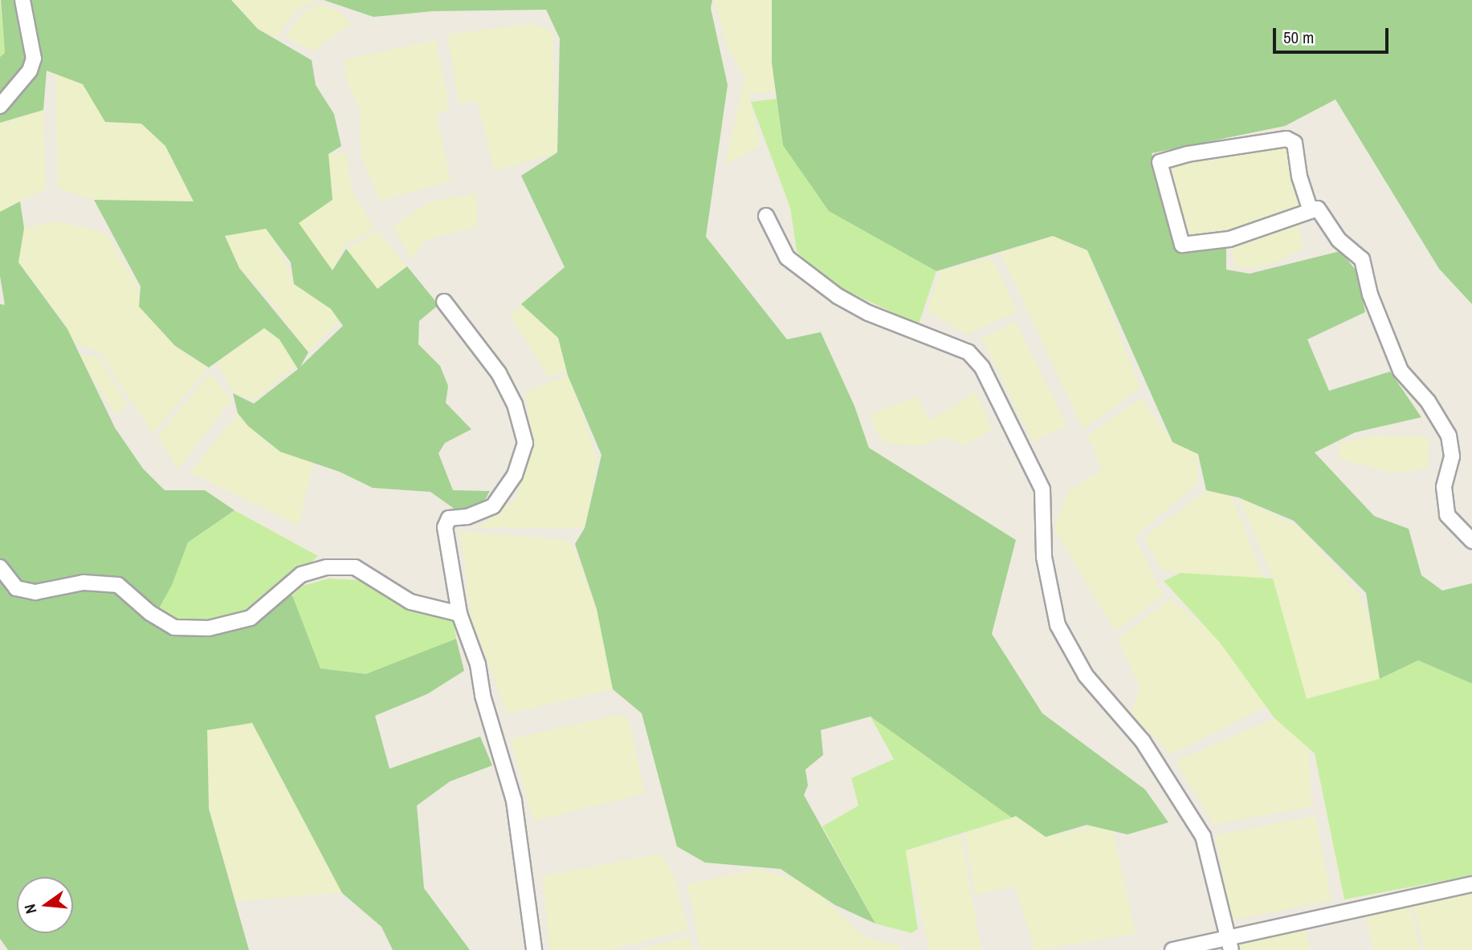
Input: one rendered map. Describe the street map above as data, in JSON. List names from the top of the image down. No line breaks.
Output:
{"scale_bar":"50 m","north":"left"}
